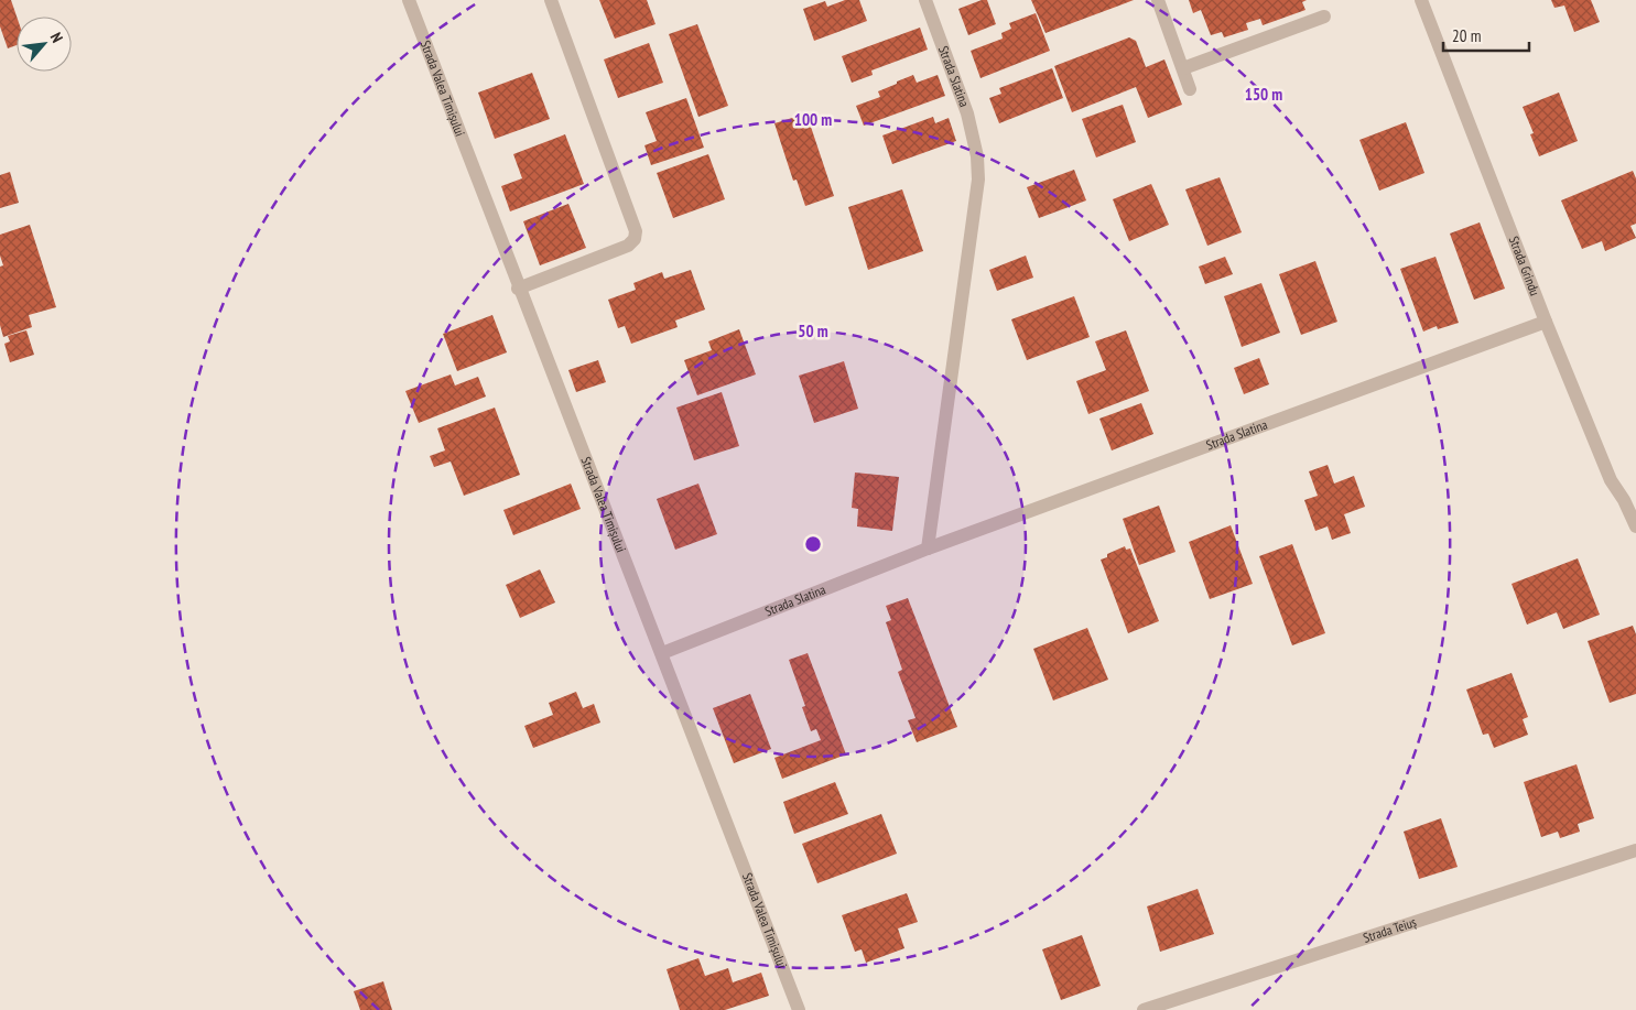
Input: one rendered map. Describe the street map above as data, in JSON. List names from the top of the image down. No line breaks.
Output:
{"streets":{"street":["Strada Slatina","Strada Valea Timișului","Strada Grindu","Strada Teiuș"]},"crossings":[["Strada Slatina","Strada Valea Timișului"],["Strada Slatina","Strada Grindu"]],"scale_bar":"20 m","north":"top right","rings":["150 m","100 m","50 m"]}
